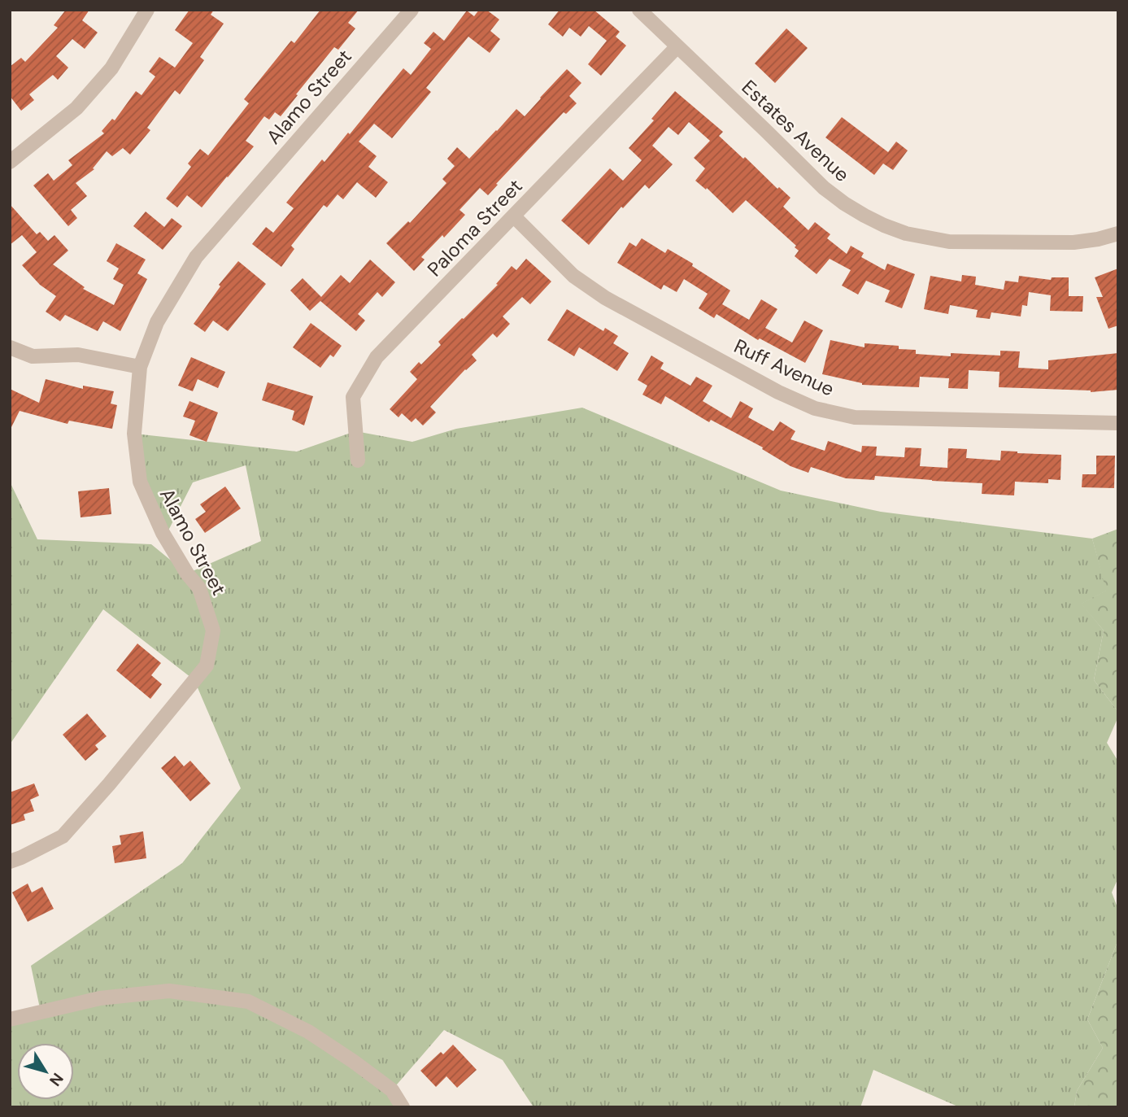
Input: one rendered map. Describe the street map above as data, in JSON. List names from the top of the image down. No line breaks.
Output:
{"streets":{"street":["Alamo Street","Estates Avenue","Paloma Street","Ruff Avenue"]},"crossings":[["Estates Avenue","Paloma Street"],["Paloma Street","Ruff Avenue"]],"north":"bottom right"}
